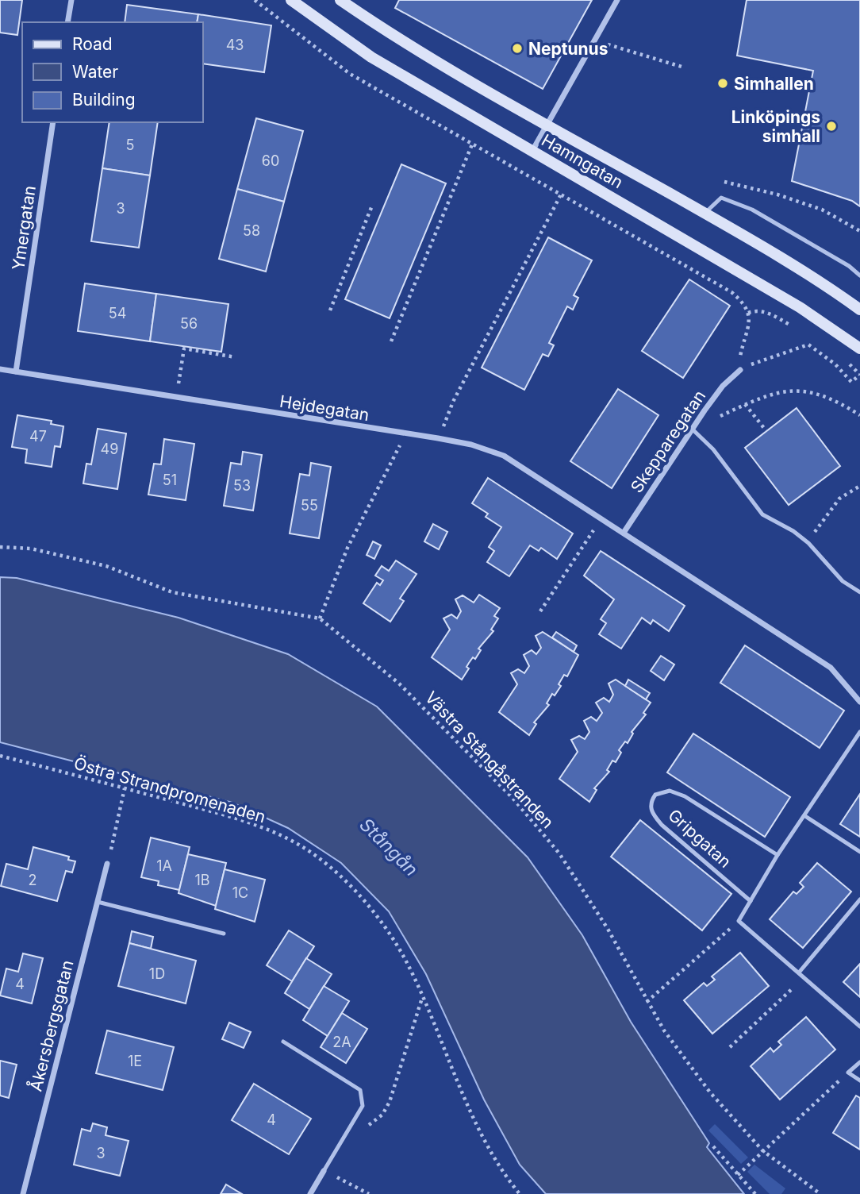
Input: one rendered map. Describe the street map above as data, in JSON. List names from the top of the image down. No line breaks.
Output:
{"streets":{"main road":["Hamngatan"],"street":["Ymergatan","Hejdegatan","Skepparegatan","Åkersbergsgatan"],"lane":["Gripgatan"],"path":["Västra Stångåstranden","Östra Strandpromenaden"]},"crossings":[["Ymergatan","Hejdegatan"],["Hejdegatan","Skepparegatan"]],"water":["Stångån"],"places":["Neptunus","Simhallen","Linköpings simhall"],"house_numbers":["43","5","60","3","58","54","56","47","49","51","53","55","1A","2","1B","1C","1D","4","2A","1E","4","3"],"legend":["Road","Water","Building"]}
